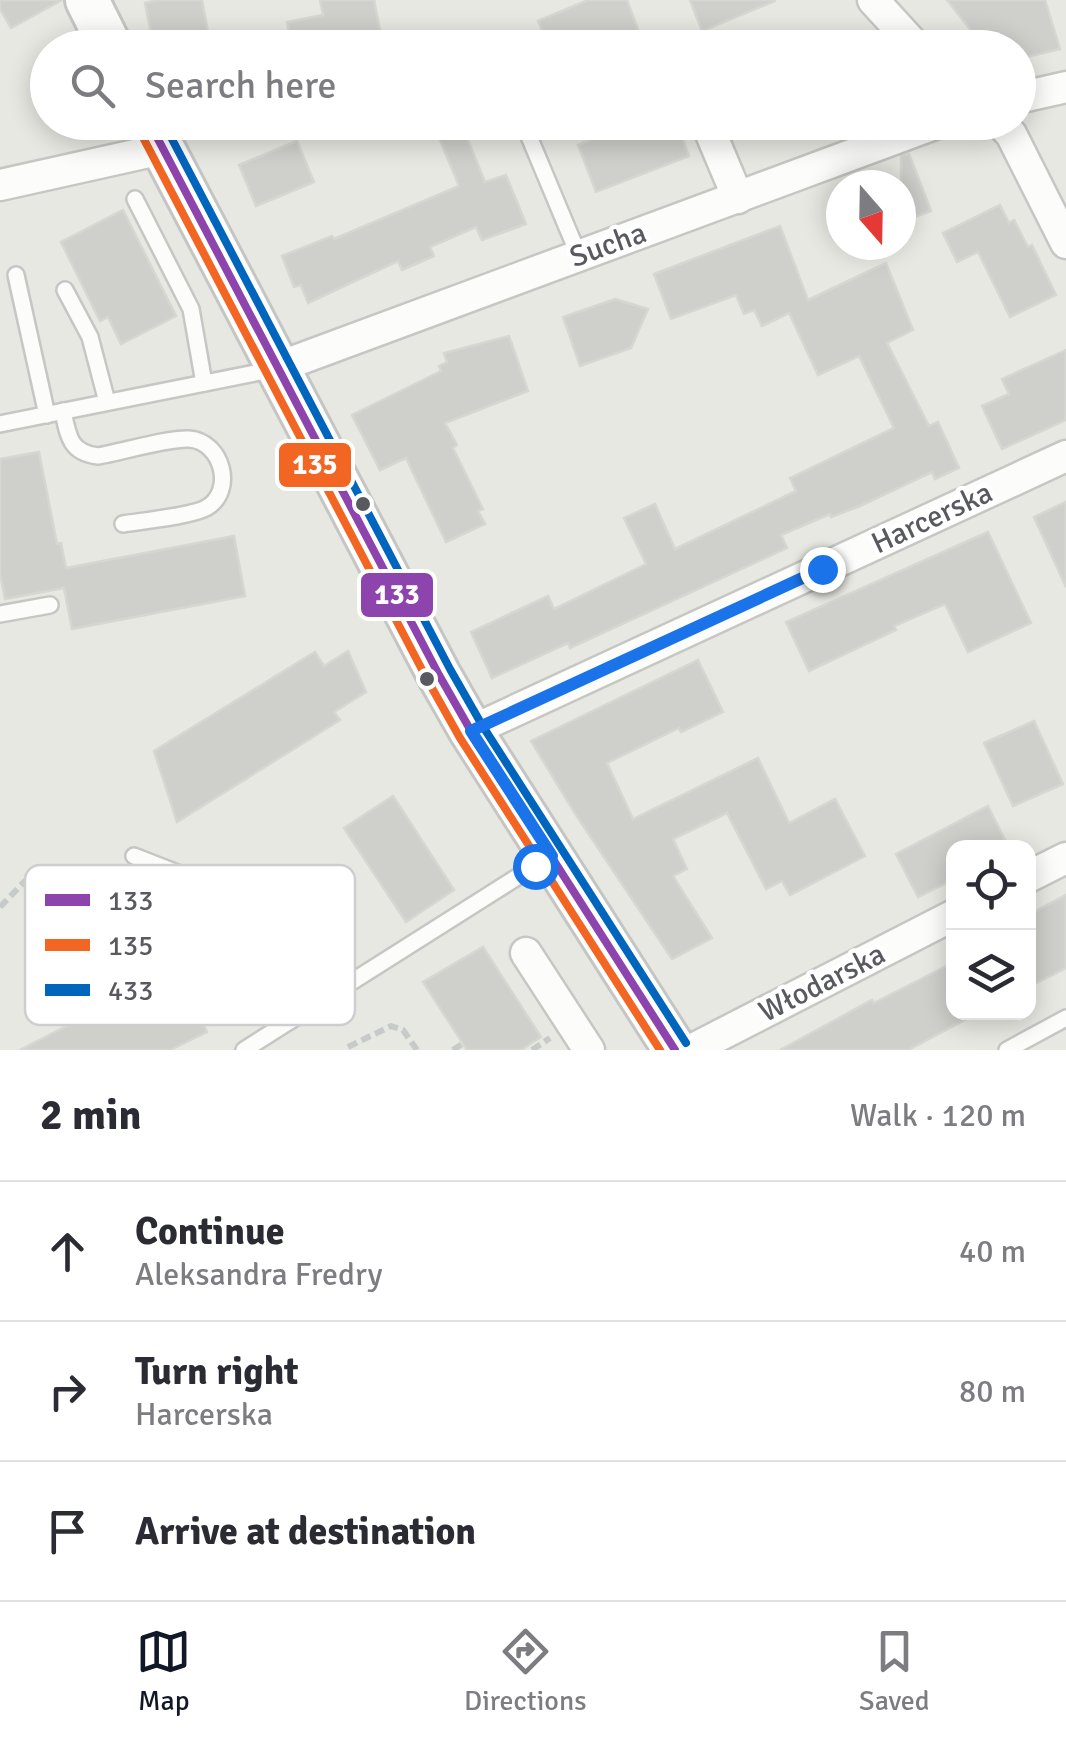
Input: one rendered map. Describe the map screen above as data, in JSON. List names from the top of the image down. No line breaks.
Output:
{"streets":{"street":["Sucha","Harcerska","Włodarska"]},"lines":["transit line 133","transit line 135","transit line 433"],"legend":["133","135","433"],"north":"bottom","page":{"search":"Search here","heading":["2 min","Walk · 120 m"],"list":[["Continue","Aleksandra Fredry","40 m"],["Turn right","Harcerska","80 m"],"Arrive at destination"],"nav":["Map","Directions","Saved"]}}
